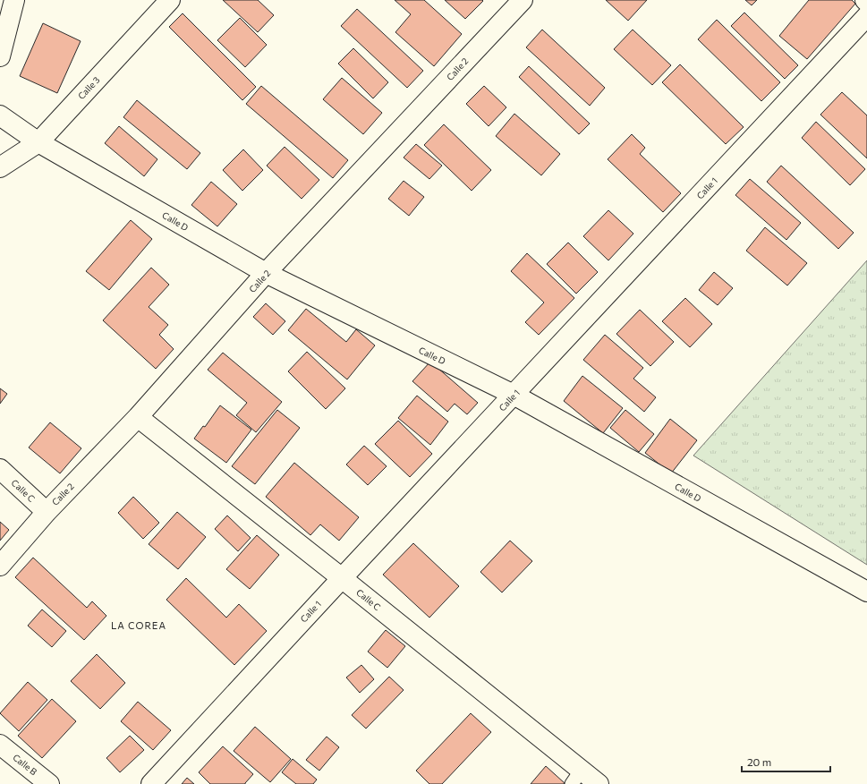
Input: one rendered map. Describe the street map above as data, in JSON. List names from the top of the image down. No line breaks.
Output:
{"streets":{"street":["Calle 2","Calle 3","Calle 1","Calle D","Calle C","Calle B"]},"crossings":[["Calle 2","Calle D"],["Calle 2","Calle C"],["Calle 3","Calle D"],["Calle 1","Calle D"],["Calle 1","Calle C"]],"districts":["LA COREA"],"scale_bar":"20 m"}
